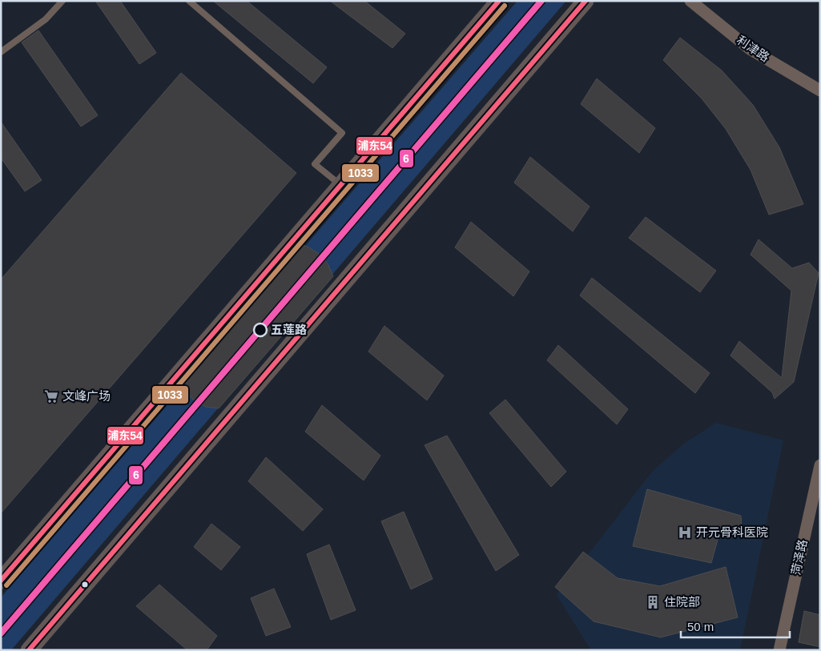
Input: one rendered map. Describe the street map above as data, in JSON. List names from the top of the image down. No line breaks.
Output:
{"streets":{"street":["利津路","菏泽路"]},"places":{"other":["五莲路"],"supermarket":["文峰广场"],"hospital":["开元骨科医院"],"building":["住院部"]},"lines":["transit line 6","transit line 浦东54","transit line 1033"],"scale_bar":"50 m"}
